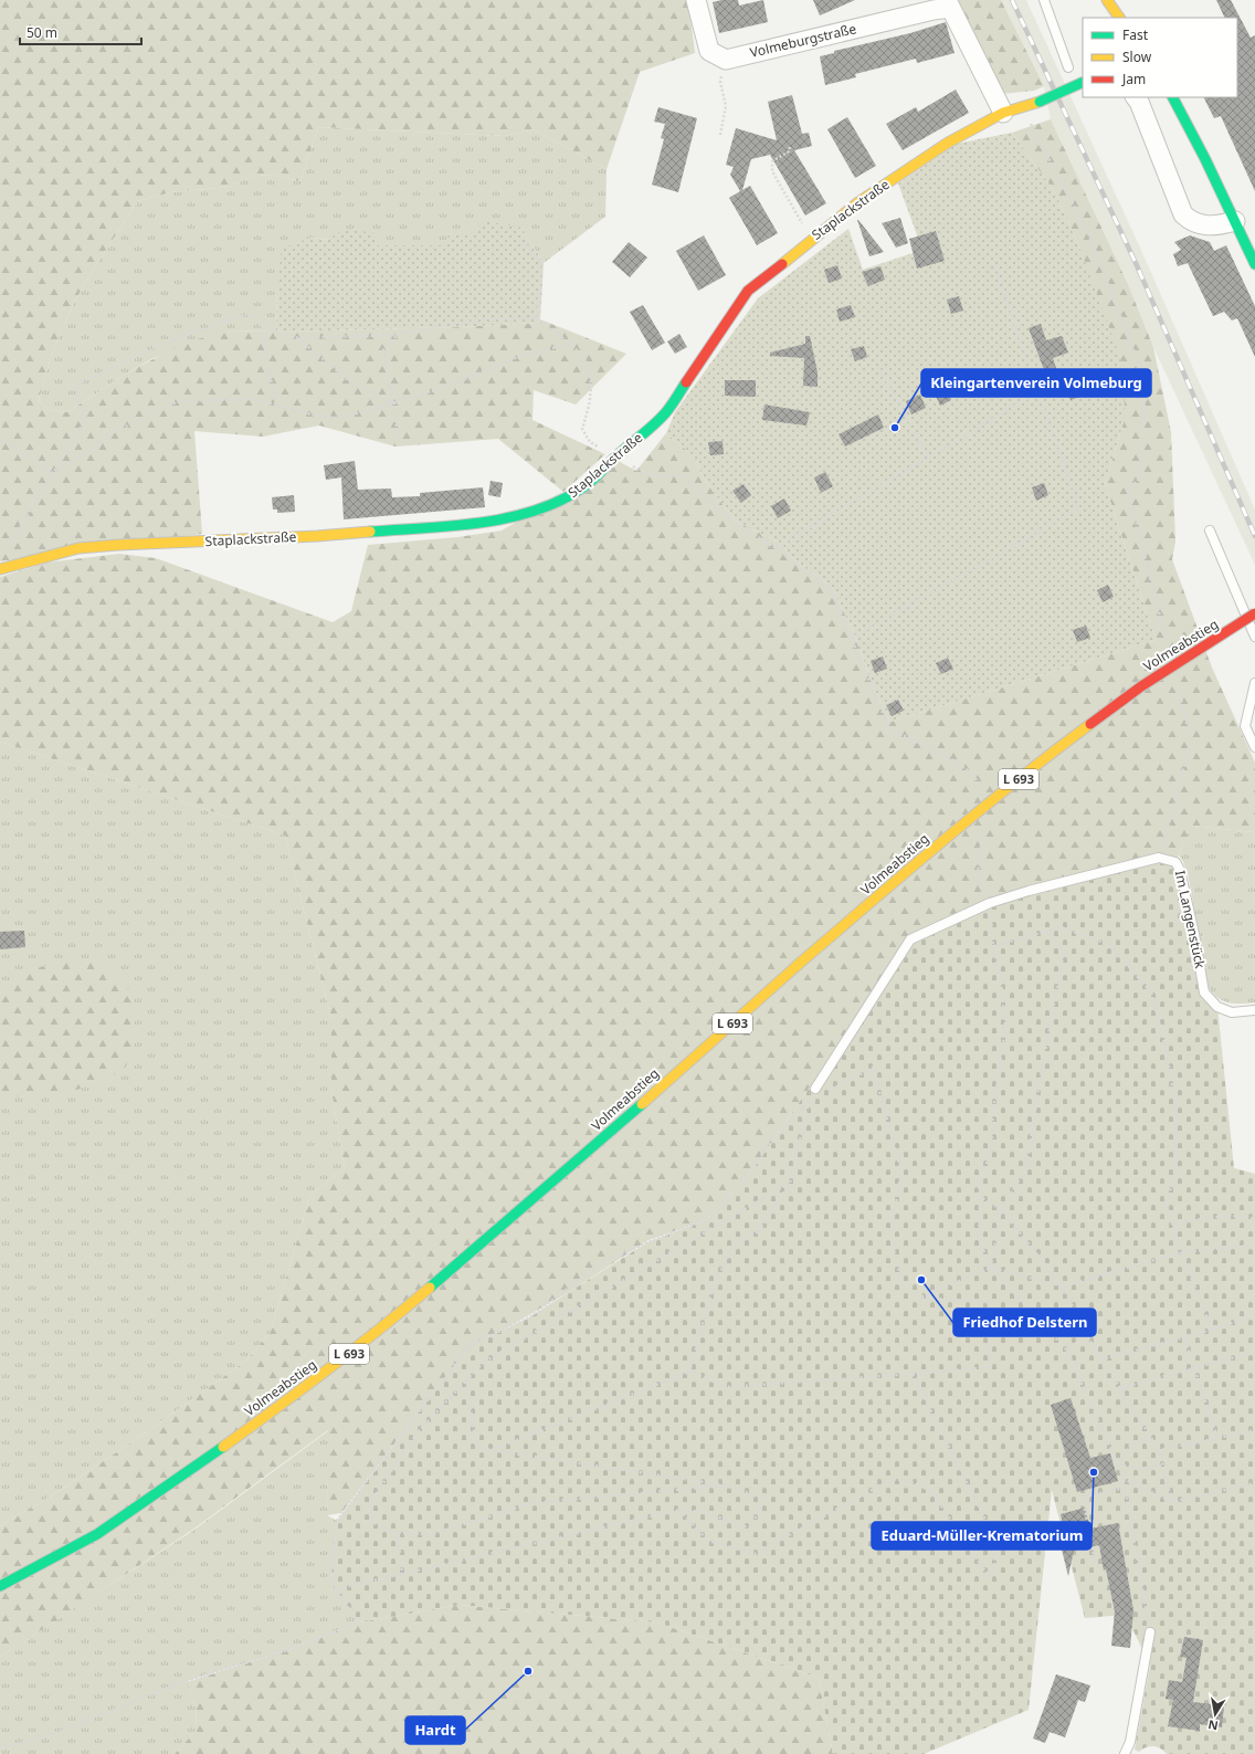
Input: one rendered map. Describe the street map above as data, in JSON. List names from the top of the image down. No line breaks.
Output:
{"streets":{"main road":["Staplackstraße","Volmeabstieg","L 693"],"street":["Volmeburgstraße"],"lane":["Im Langenstück"]},"crossings":[["Volmeburgstraße","Staplackstraße"]],"places":["Kleingartenverein Volmeburg","Friedhof Delstern","Eduard-Müller-Krematorium","Hardt"],"legend":["Fast","Slow","Jam"],"scale_bar":"50 m","north":"bottom"}
